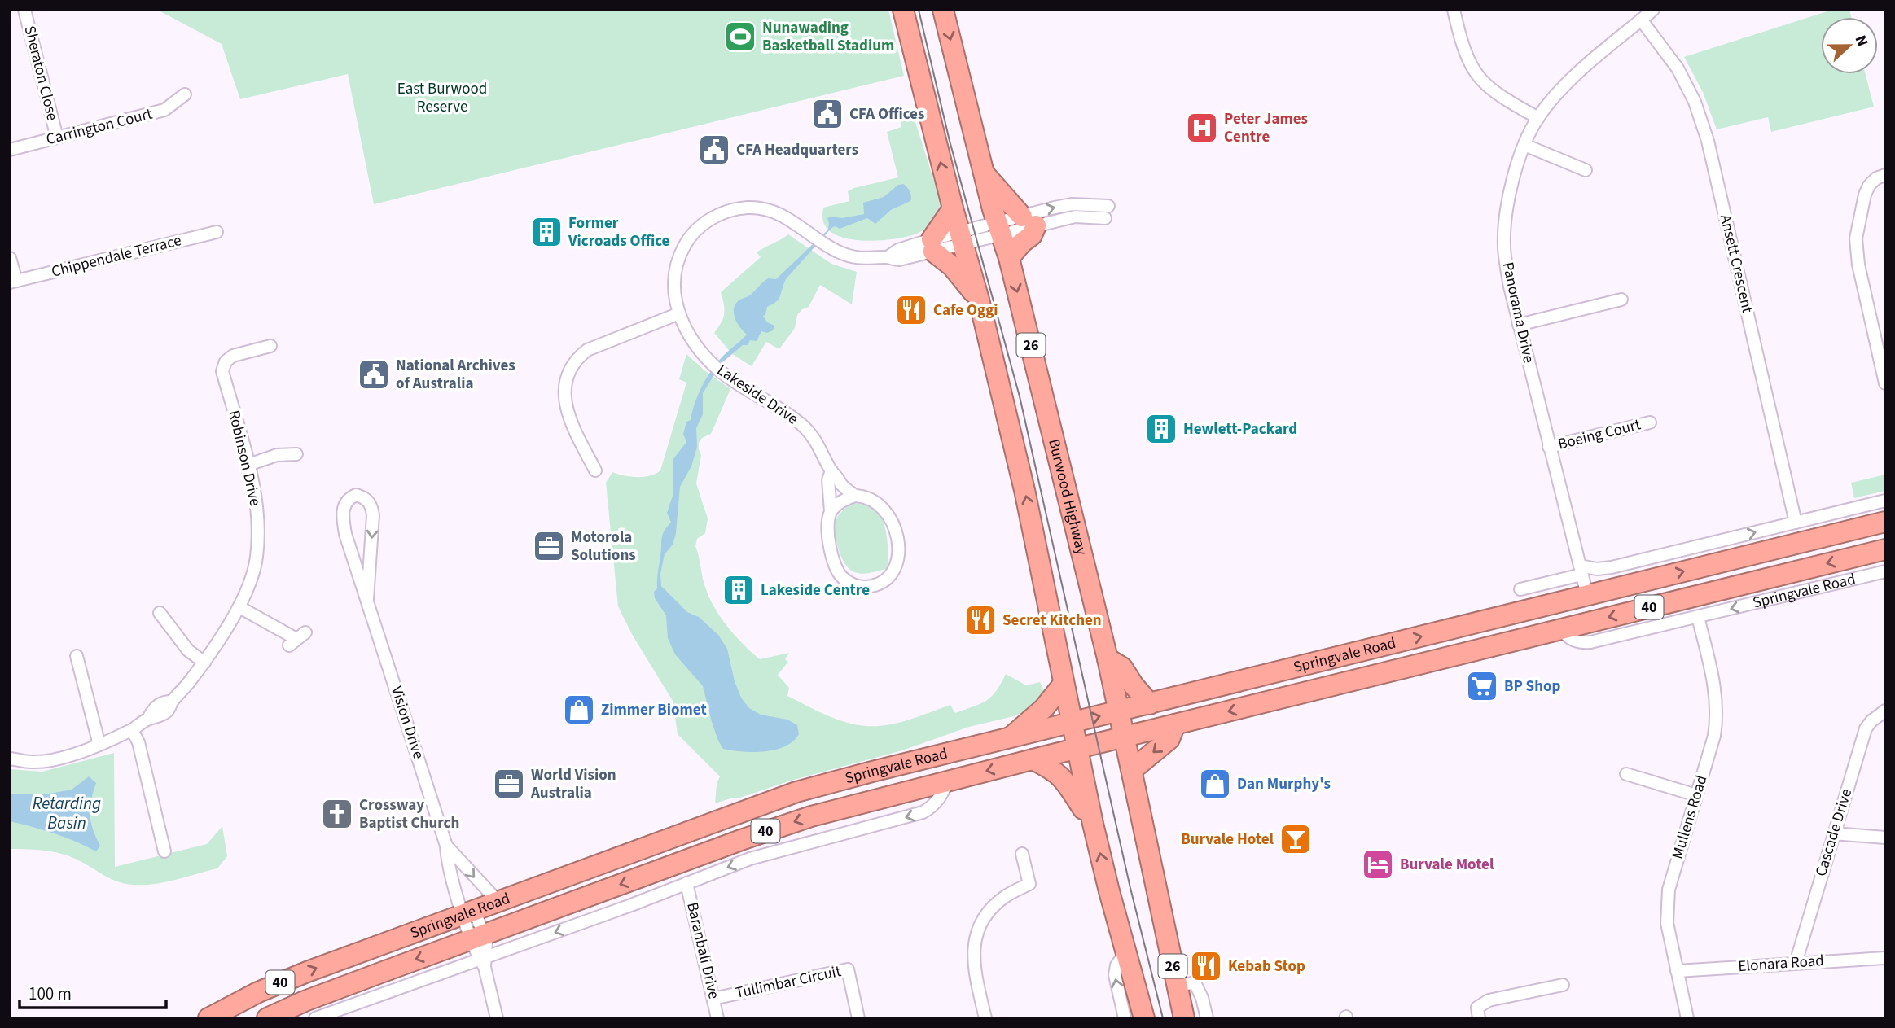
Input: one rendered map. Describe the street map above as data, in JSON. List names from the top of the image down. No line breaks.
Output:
{"streets":{"highway":["26","Burwood Highway","Springvale Road","40"],"street":["Sheraton Close","Carrington Court","Chippendale Terrace","Ansett Crescent","Panorama Drive","Lakeside Drive","Boeing Court","Robinson Drive","Vision Drive","Mullens Road","Cascade Drive","Baranbali Drive","Elonara Road","Tullimbar Circuit"]},"crossings":[["Sheraton Close","Carrington Court"],["Ansett Crescent","Panorama Drive"],["Panorama Drive","Boeing Court"],["Panorama Drive","Springvale Road"],["26","Lakeside Drive"],["26","Springvale Road"],["Lakeside Drive","Burwood Highway"],["Burwood Highway","Springvale Road"],["Springvale Road","Vision Drive"],["Springvale Road","Mullens Road"],["Springvale Road","Baranbali Drive"],["Mullens Road","Elonara Road"],["Cascade Drive","Elonara Road"],["Baranbali Drive","Tullimbar Circuit"]],"water":["Retarding Basin"],"parks":["East Burwood Reserve"],"places":{"sports":["Nunawading Basketball Stadium"],"public building":["CFA Offices","CFA Headquarters","National Archives of Australia"],"hospital":["Peter James Centre"],"building":["Former Vicroads Office","Hewlett-Packard","Lakeside Centre"],"restaurant":["Cafe Oggi","Secret Kitchen","Kebab Stop"],"office":["Motorola Solutions","World Vision Australia"],"supermarket":["BP Shop"],"shop":["Zimmer Biomet","Dan Murphy's"],"church":["Crossway Baptist Church"],"bar":["Burvale Hotel"],"hotel":["Burvale Motel"]},"scale_bar":"100 m","north":"right"}
